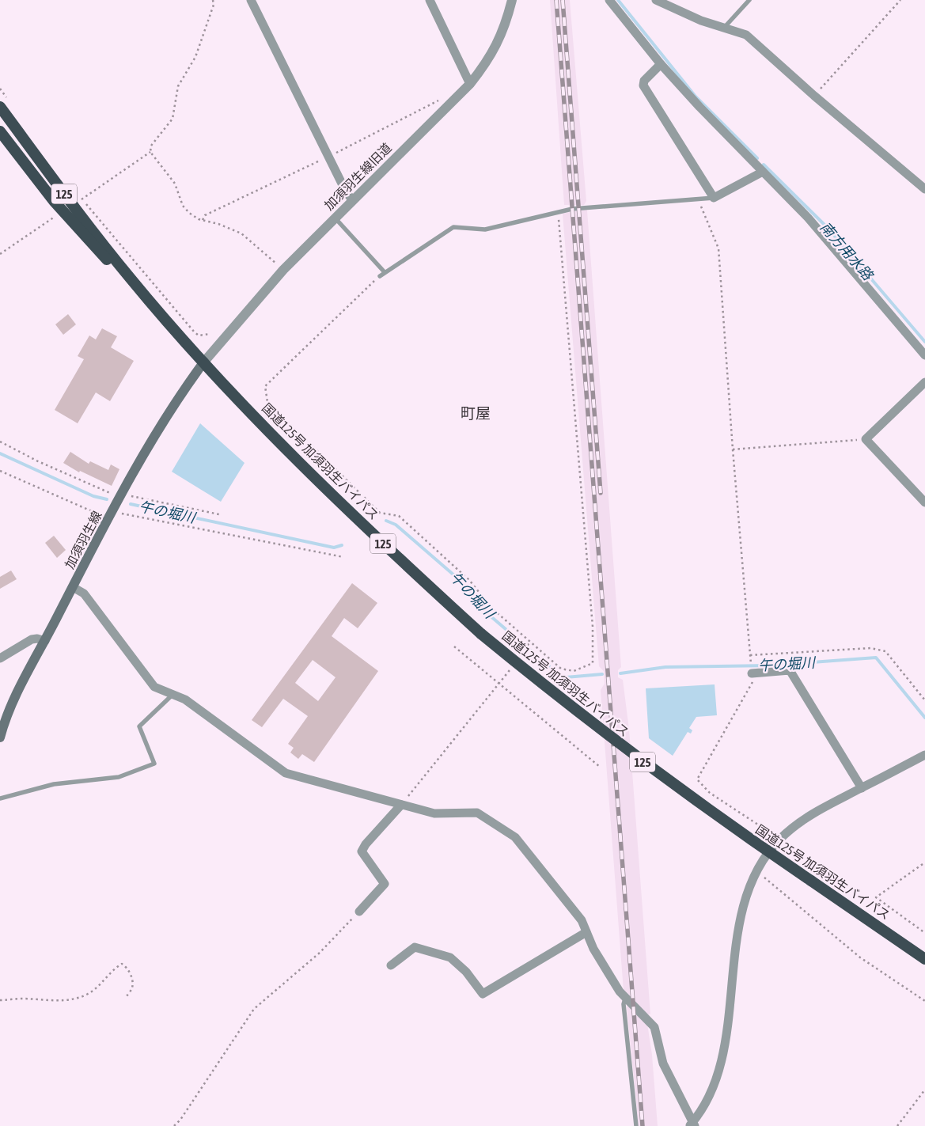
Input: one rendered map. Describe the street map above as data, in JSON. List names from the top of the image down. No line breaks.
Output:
{"streets":{"highway":["125","国道125号 加須羽生バイパス"],"main road":["加須羽生線"],"street":["加須羽生線旧道"]},"crossings":[["加須羽生線旧道","国道125号 加須羽生バイパス"],["加須羽生線旧道","加須羽生線"],["国道125号 加須羽生バイパス","加須羽生線"]],"districts":["町屋"],"water":["南方用水路","午の堀川"]}
